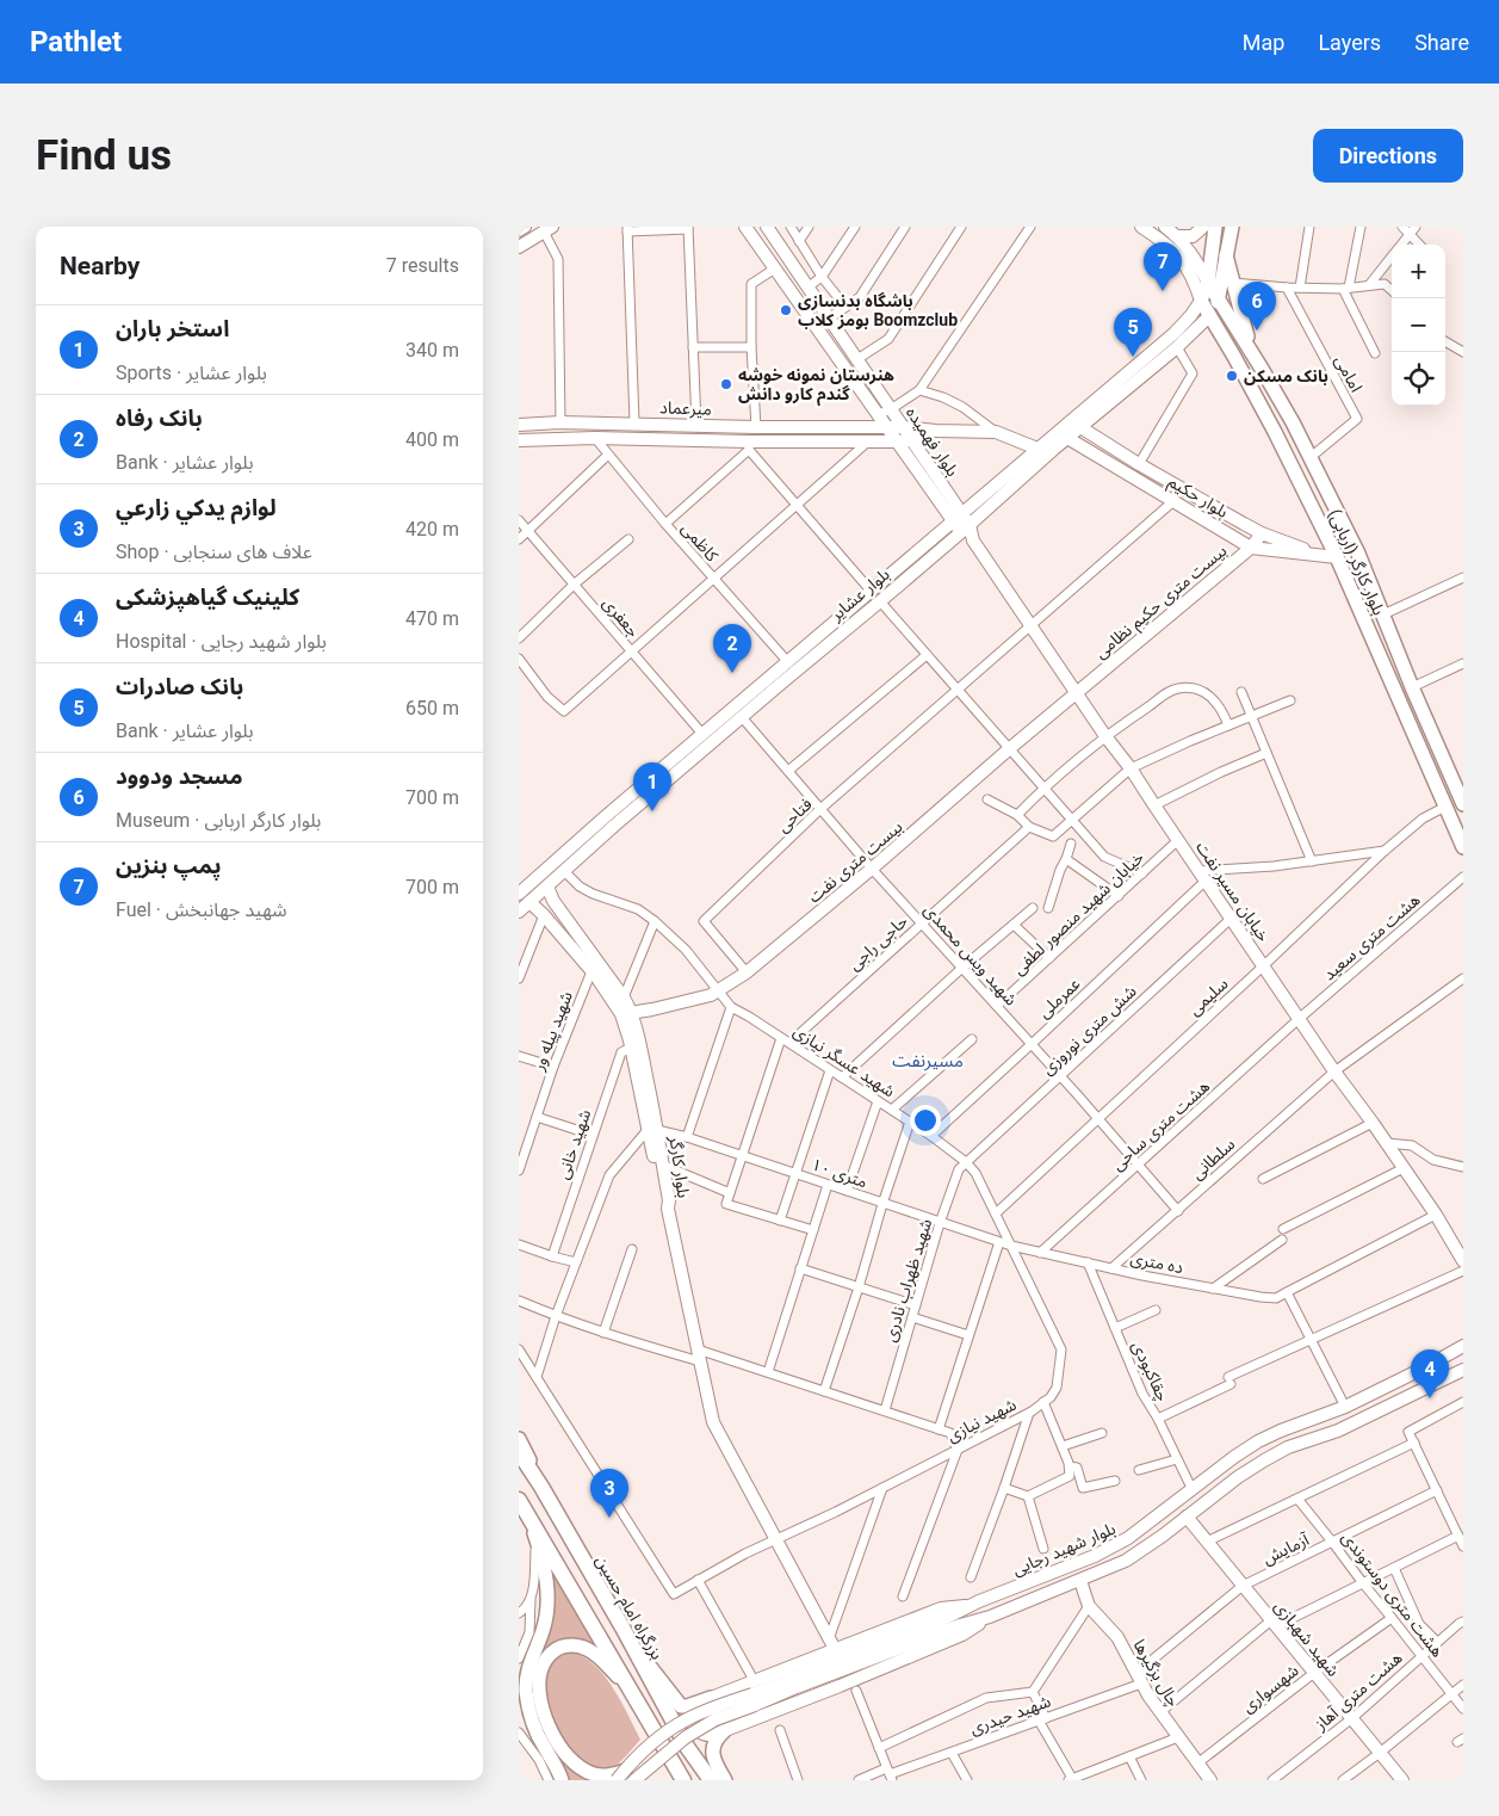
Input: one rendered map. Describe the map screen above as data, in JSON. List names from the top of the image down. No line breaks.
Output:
{"streets":{"highway":["بزرگراه امام حسین"],"main road":["بلوار کارگر (اربابی)","بلوار عشایر"],"street":["امامی","میرعماد","بلوار فهمیده","بلوار حکیم","کاظمی","بیست متری حکیم نظامی","جعفری","فتاحی","بیست متری نفت","خیابان مسیر نفت","خیابان شهید منصور لطفی","هشت متری سعید","حاجی راجی","شهید ویس محمدی","سلیمی","عمرملی","شش متری نوروزی","شهید پیله ور","شهید عسگر نیازی","هشت متری ساحی","شهید خانی","سلطانی","بلوار کارگر","۱۰ متری","ده متری","شهید ظهراب نادری","چقاکبودی","شهید نیازی","بلوار شهید رجایی","آزمایش","هشت متری دوستوندی","شهید شهبازی","چال بزگیرها","شهسواری","هشت متری آهاز","شهید حیدری"]},"crossings":[["میرعماد","بلوار فهمیده"],["میرعماد","کاظمی"],["بلوار فهمیده","بلوار عشایر"],["بلوار فهمیده","خیابان مسیر نفت"],["بلوار حکیم","بلوار کارگر (اربابی)"],["بلوار حکیم","بلوار عشایر"],["بلوار حکیم","بیست متری حکیم نظامی"],["بلوار حکیم","فتاحی"],["کاظمی","بلوار عشایر"],["بلوار کارگر (اربابی)","بلوار عشایر"],["بلوار کارگر (اربابی)","سلیمی"],["بلوار عشایر","جعفری"],["بلوار عشایر","خیابان مسیر نفت"],["بلوار عشایر","شهید ویس محمدی"],["بلوار عشایر","شهید عسگر نیازی"],["بلوار عشایر","بلوار کارگر"],["بیست متری حکیم نظامی","بیست متری نفت"],["بیست متری حکیم نظامی","خیابان مسیر نفت"],["فتاحی","بیست متری نفت"],["فتاحی","خیابان مسیر نفت"],["فتاحی","شهید ویس محمدی"],["بیست متری نفت","خیابان مسیر نفت"],["بیست متری نفت","شهید ویس محمدی"],["بیست متری نفت","شهید عسگر نیازی"],["بیست متری نفت","بلوار کارگر"],["خیابان مسیر نفت","خیابان شهید منصور لطفی"],["خیابان مسیر نفت","هشت متری سعید"],["خیابان مسیر نفت","سلیمی"],["خیابان مسیر نفت","عمرملی"],["خیابان مسیر نفت","شش متری نوروزی"],["خیابان مسیر نفت","هشت متری ساحی"],["خیابان مسیر نفت","سلطانی"],["خیابان مسیر نفت","ده متری"],["خیابان شهید منصور لطفی","شهید ویس محمدی"],["هشت متری سعید","هشت متری ساحی"],["حاجی راجی","شهید ویس محمدی"],["حاجی راجی","شهید عسگر نیازی"],["شهید ویس محمدی","سلیمی"],["شهید ویس محمدی","عمرملی"],["شهید ویس محمدی","شش متری نوروزی"],["شهید ویس محمدی","هشت متری ساحی"],["شهید ویس محمدی","سلطانی"],["سلیمی","شهید عسگر نیازی"],["عمرملی","شهید عسگر نیازی"],["شش متری نوروزی","شهید عسگر نیازی"],["شش متری نوروزی","شهید ظهراب نادری"],["شهید پیله ور","بلوار کارگر"],["شهید عسگر نیازی","۱۰ متری"],["شهید عسگر نیازی","ده متری"],["شهید عسگر نیازی","شهید ظهراب نادری"],["شهید عسگر نیازی","شهید نیازی"],["هشت متری ساحی","ده متری"],["شهید خانی","بلوار کارگر"],["سلطانی","ده متری"],["بلوار کارگر","۱۰ متری"],["۱۰ متری","ده متری"],["۱۰ متری","شهید ظهراب نادری"],["۱۰ متری","شهید نیازی"],["ده متری","چقاکبودی"],["ده متری","شهید نیازی"],["چقاکبودی","بلوار شهید رجایی"],["آزمایش","هشت متری دوستوندی"],["آزمایش","شهید شهبازی"],["هشت متری دوستوندی","شهسواری"],["هشت متری دوستوندی","هشت متری آهاز"],["شهید شهبازی","شهسواری"],["شهید شهبازی","هشت متری آهاز"],["چال بزگیرها","شهسواری"],["چال بزگیرها","شهید حیدری"]],"districts":["مسیرنفت"],"places":["باشگاه بدنسازی بومز کلاب Boomzclub","بانک مسکن","هنرستان نمونه خوشه گندم کارو دانش"],"page":{"header":"Pathlet","nav":["Map","Layers","Share"],"buttons":"Directions","title":"Find us","heading":["Nearby","7 results"],"pins":["7","6","5","2","1","4","3"],"map_buttons":["+","−"],"list":[{"mark":"1","name":"استخر باران","note":"Sports · بلوار عشایر","value":"340 m"},{"mark":"2","name":"بانک رفاه","note":"Bank · بلوار عشایر","value":"400 m"},{"mark":"3","name":"لوازم يدكي زارعي","note":"Shop · علاف های سنجابی","value":"420 m"},{"mark":"4","name":"کلینیک گیاهپزشکی","note":"Hospital · بلوار شهید رجایی","value":"470 m"},{"mark":"5","name":"بانک صادرات","note":"Bank · بلوار عشایر","value":"650 m"},{"mark":"6","name":"مسجد ودوود","note":"Museum · بلوار کارگر اربابی","value":"700 m"},{"mark":"7","name":"پمپ بنزین","note":"Fuel · شهید جهانبخش","value":"700 m"}]}}
